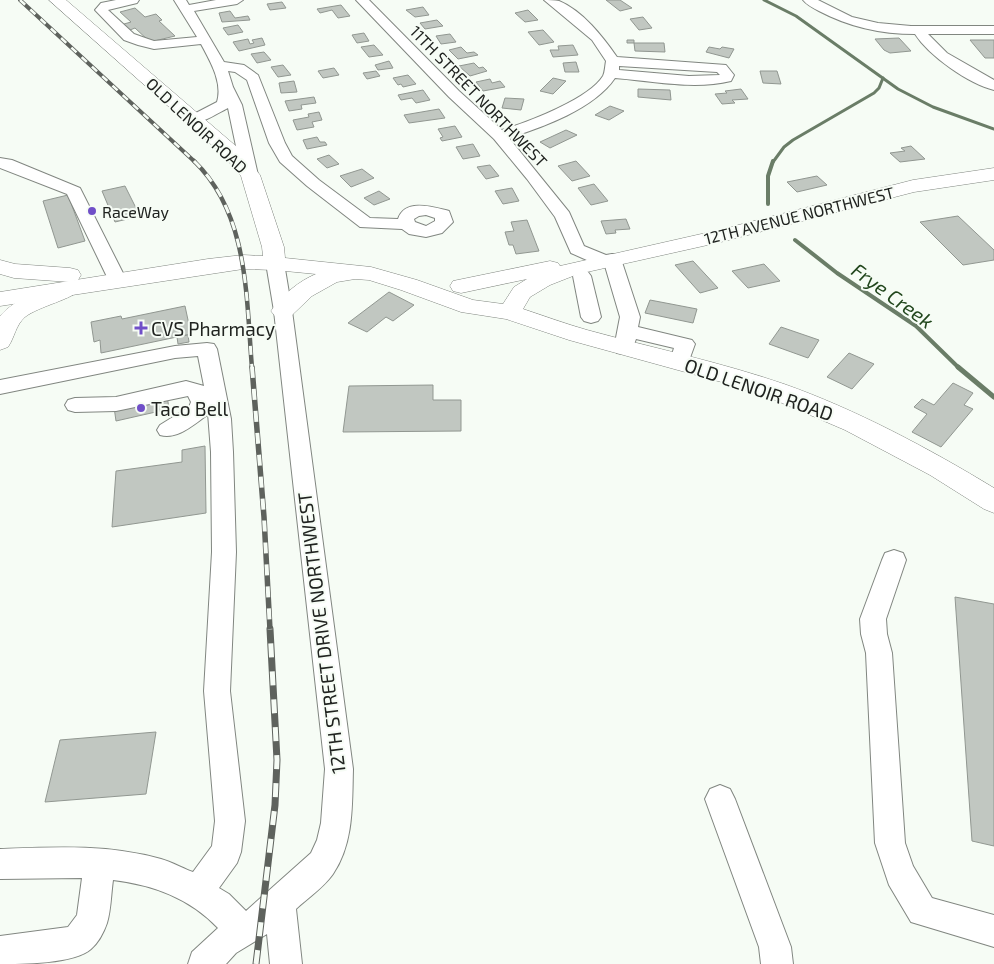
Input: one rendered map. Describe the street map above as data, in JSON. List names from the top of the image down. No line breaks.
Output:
{"streets":{"main road":["OLD LENOIR ROAD","12TH AVENUE NORTHWEST"],"street":["11TH STREET NORTHWEST","12TH STREET DRIVE NORTHWEST"]},"crossings":[["11TH STREET NORTHWEST","12TH AVENUE NORTHWEST"],["OLD LENOIR ROAD","12TH AVENUE NORTHWEST"],["OLD LENOIR ROAD","12TH STREET DRIVE NORTHWEST"]],"water":["Frye Creek"],"places":{"other":["RaceWay","Taco Bell"],"health":["CVS Pharmacy"]}}
